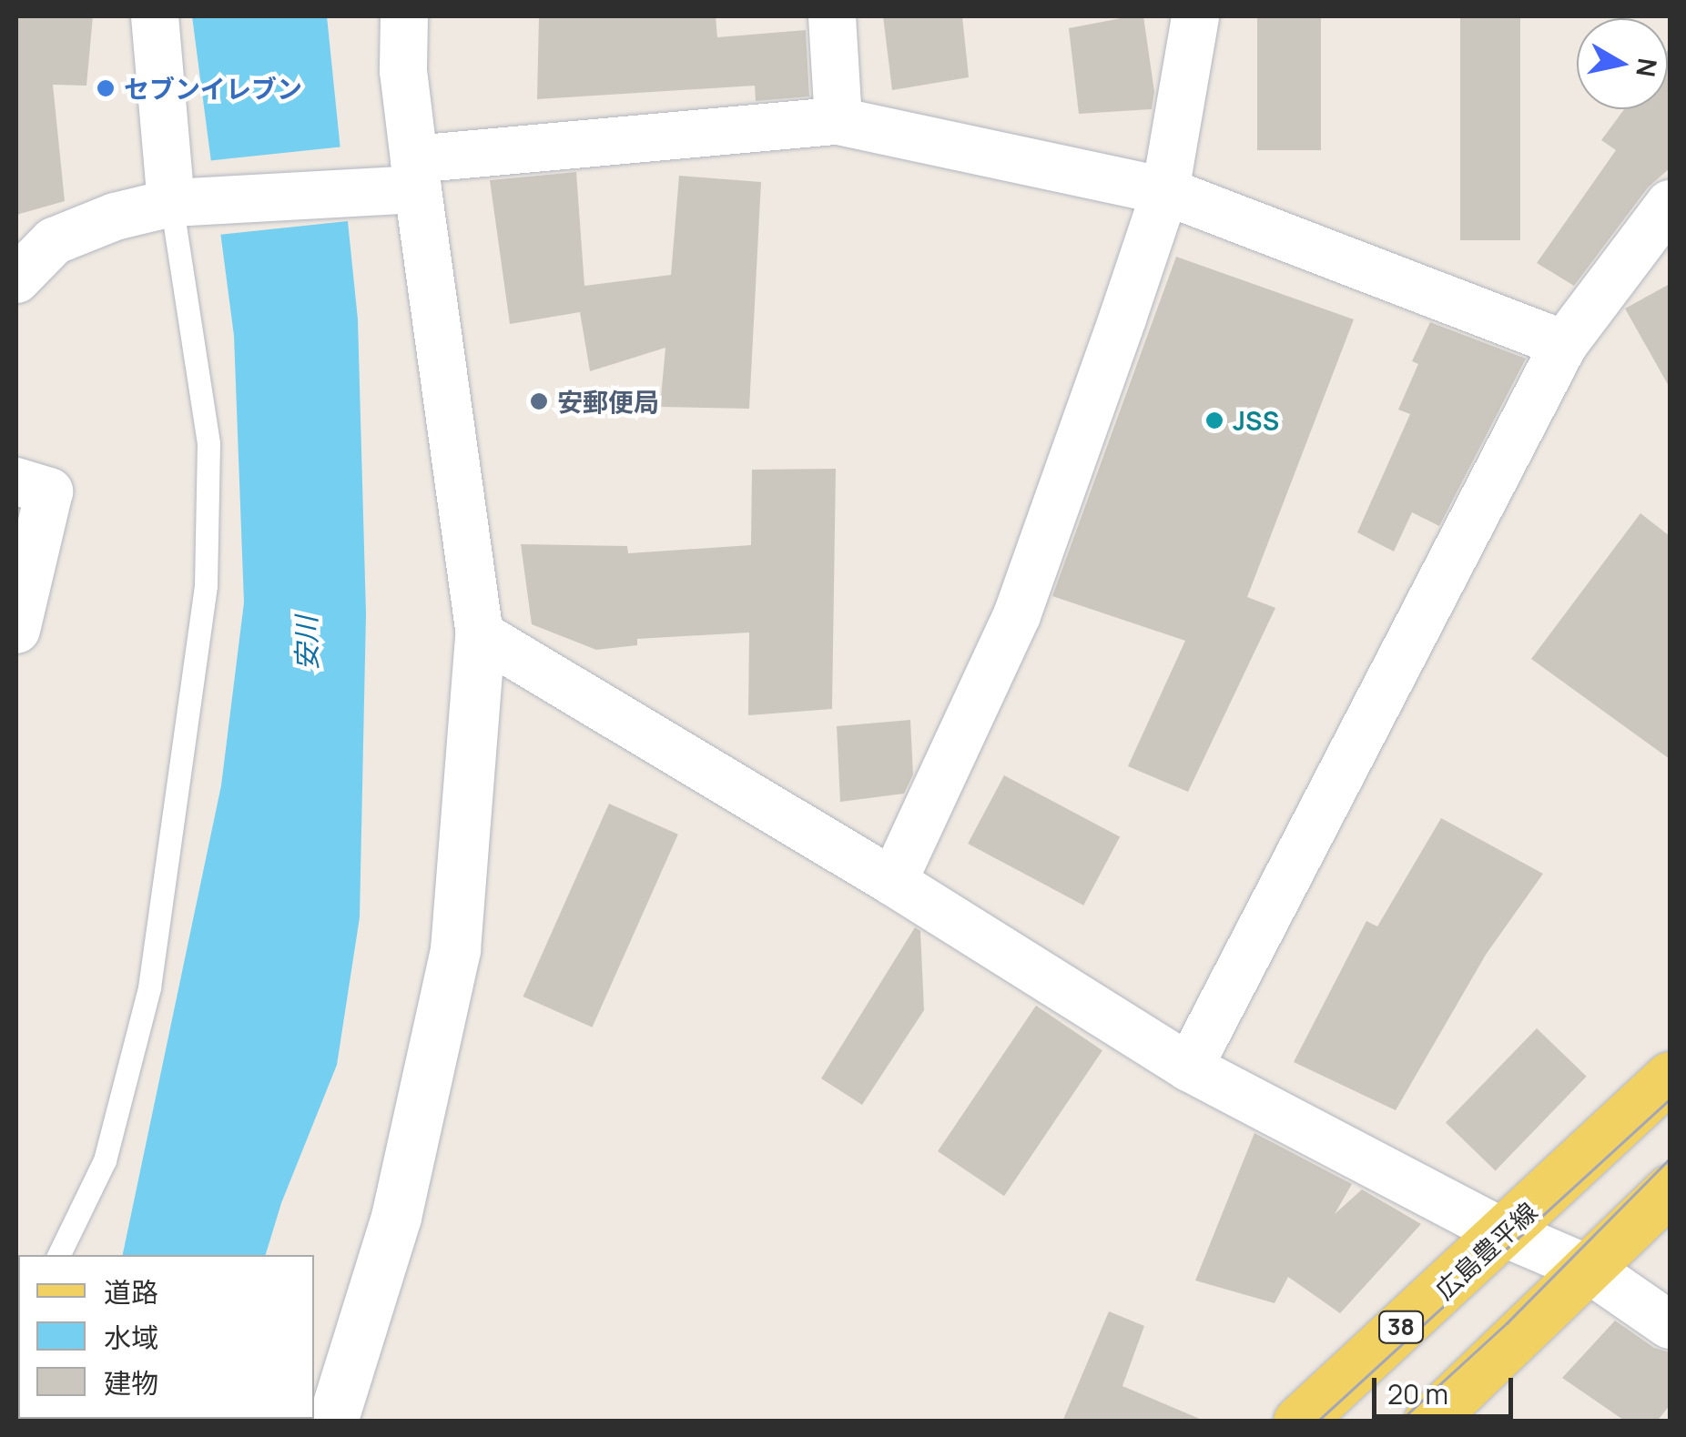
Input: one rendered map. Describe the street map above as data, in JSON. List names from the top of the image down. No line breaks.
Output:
{"streets":{"main road":["広島豊平線","38"]},"water":["安川"],"places":["セブンイレブン","安郵便局","JSS"],"legend":["道路","水域","建物"],"scale_bar":"20 m","north":"right"}
